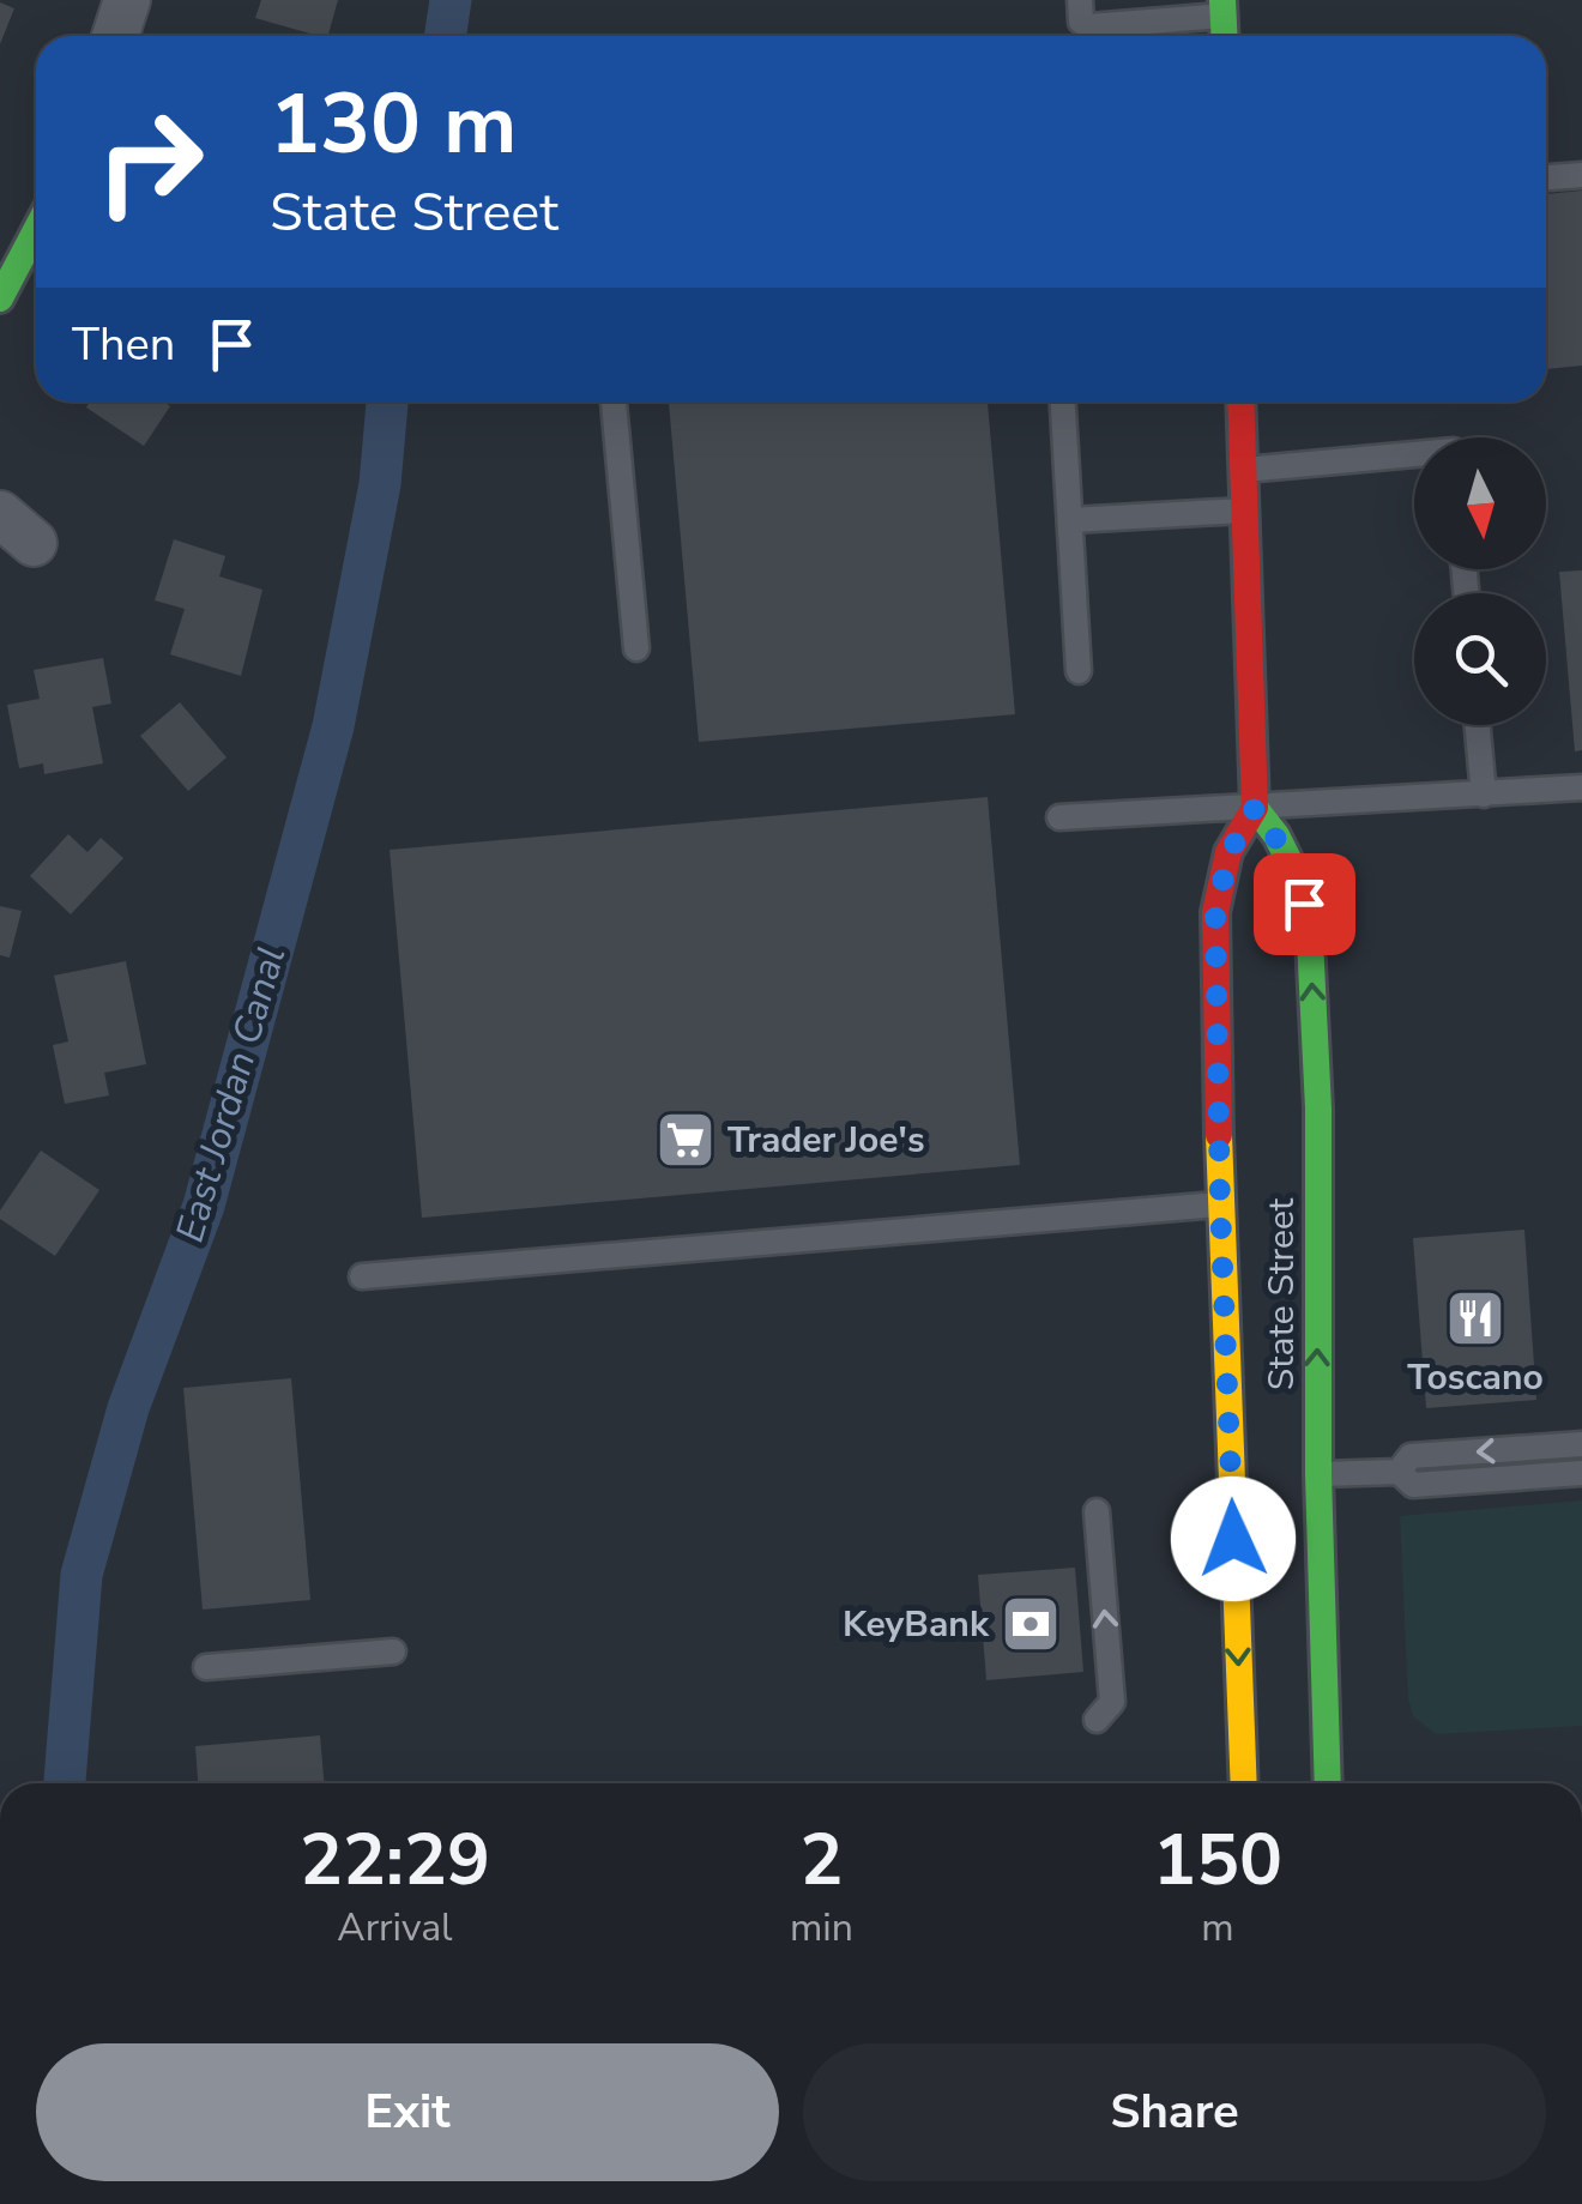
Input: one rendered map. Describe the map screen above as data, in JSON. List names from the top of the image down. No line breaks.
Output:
{"streets":{"main road":["State Street"]},"water":["East Jordan Canal"],"places":{"supermarket":["Trader Joe's"],"restaurant":["Toscano"],"bank":["KeyBank"]},"north":"bottom","page":{"turn":["130 m","State Street"],"then":"Then","eta":["22:29","Arrival","2","min","150","m"],"buttons":["Exit","Share"]}}
